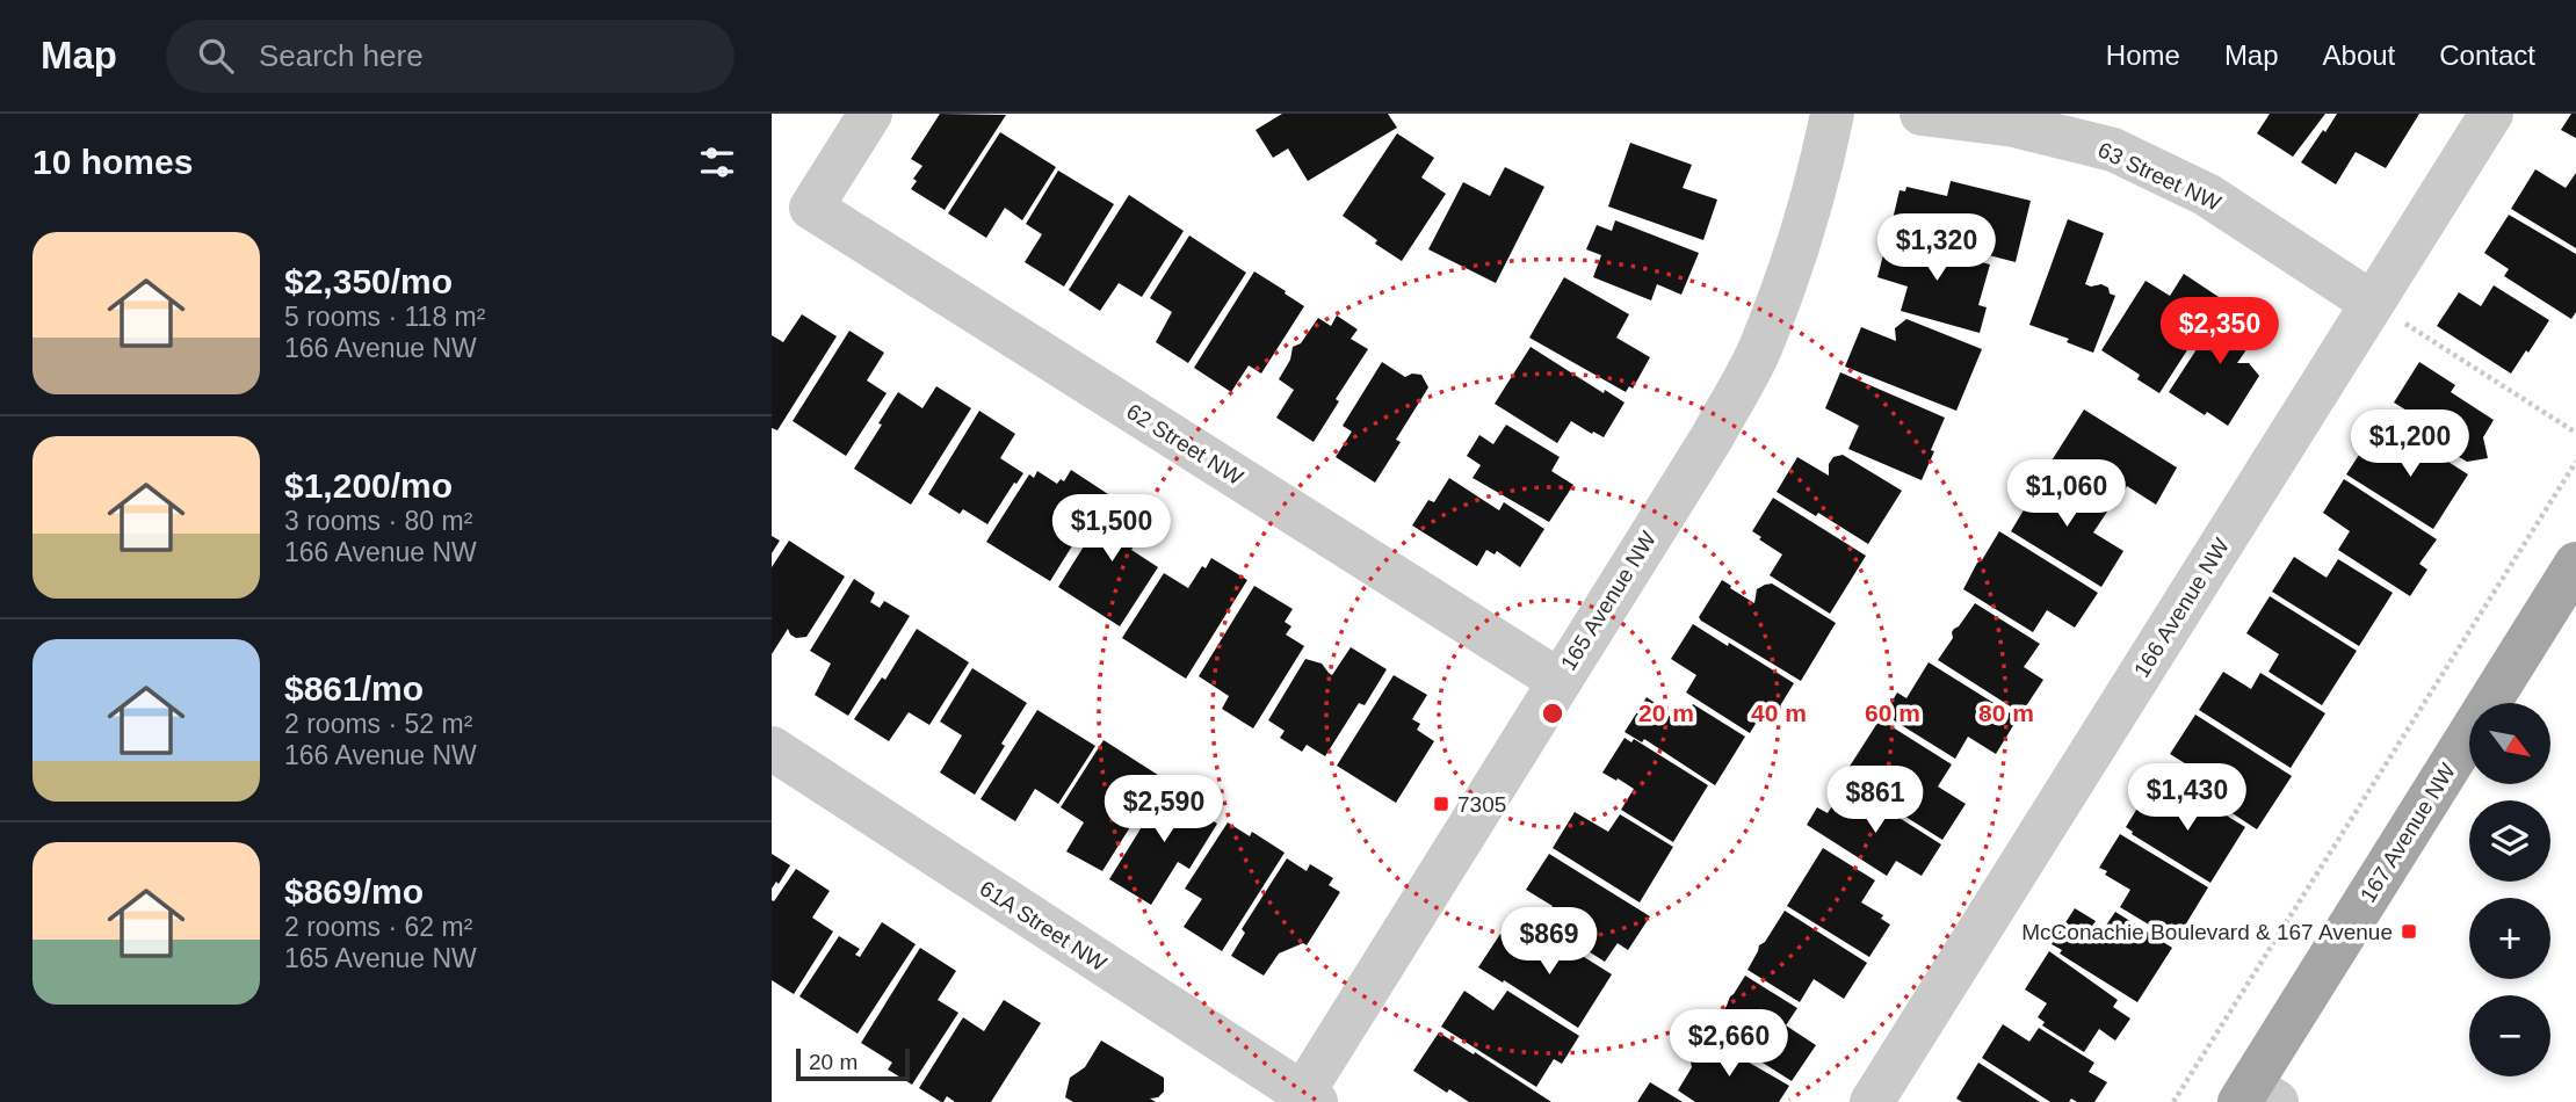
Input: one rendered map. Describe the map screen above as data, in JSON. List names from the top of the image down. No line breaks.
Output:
{"streets":{"main road":["167 Avenue NW"],"street":["63 Street NW","62 Street NW","165 Avenue NW","166 Avenue NW","61A Street NW"]},"crossings":[["63 Street NW","166 Avenue NW"],["62 Street NW","165 Avenue NW"],["165 Avenue NW","61A Street NW"]],"places":{"transit":["7305","McConachie Boulevard & 167 Avenue"]},"scale_bar":"20 m","north":"bottom right","page":{"header":"Map","search":"Search here","nav":["Home","Map","About","Contact"],"heading":"10 homes","list":[{"name":"$2,350/mo","note":"5 rooms · 118 m² · 166 Avenue NW"},{"name":"$1,200/mo","note":"3 rooms · 80 m² · 166 Avenue NW"},{"name":"$861/mo","note":"2 rooms · 52 m² · 166 Avenue NW"},{"name":"$869/mo","note":"2 rooms · 62 m² · 165 Avenue NW"}],"price":["$1,320","$2,350","$1,200","$1,060","$1,500","$1,430","$861","$2,590","$869","$2,660"],"map_buttons":["+","−"],"scale":"20 m"},"rings":["20 m","40 m","60 m","80 m"]}
